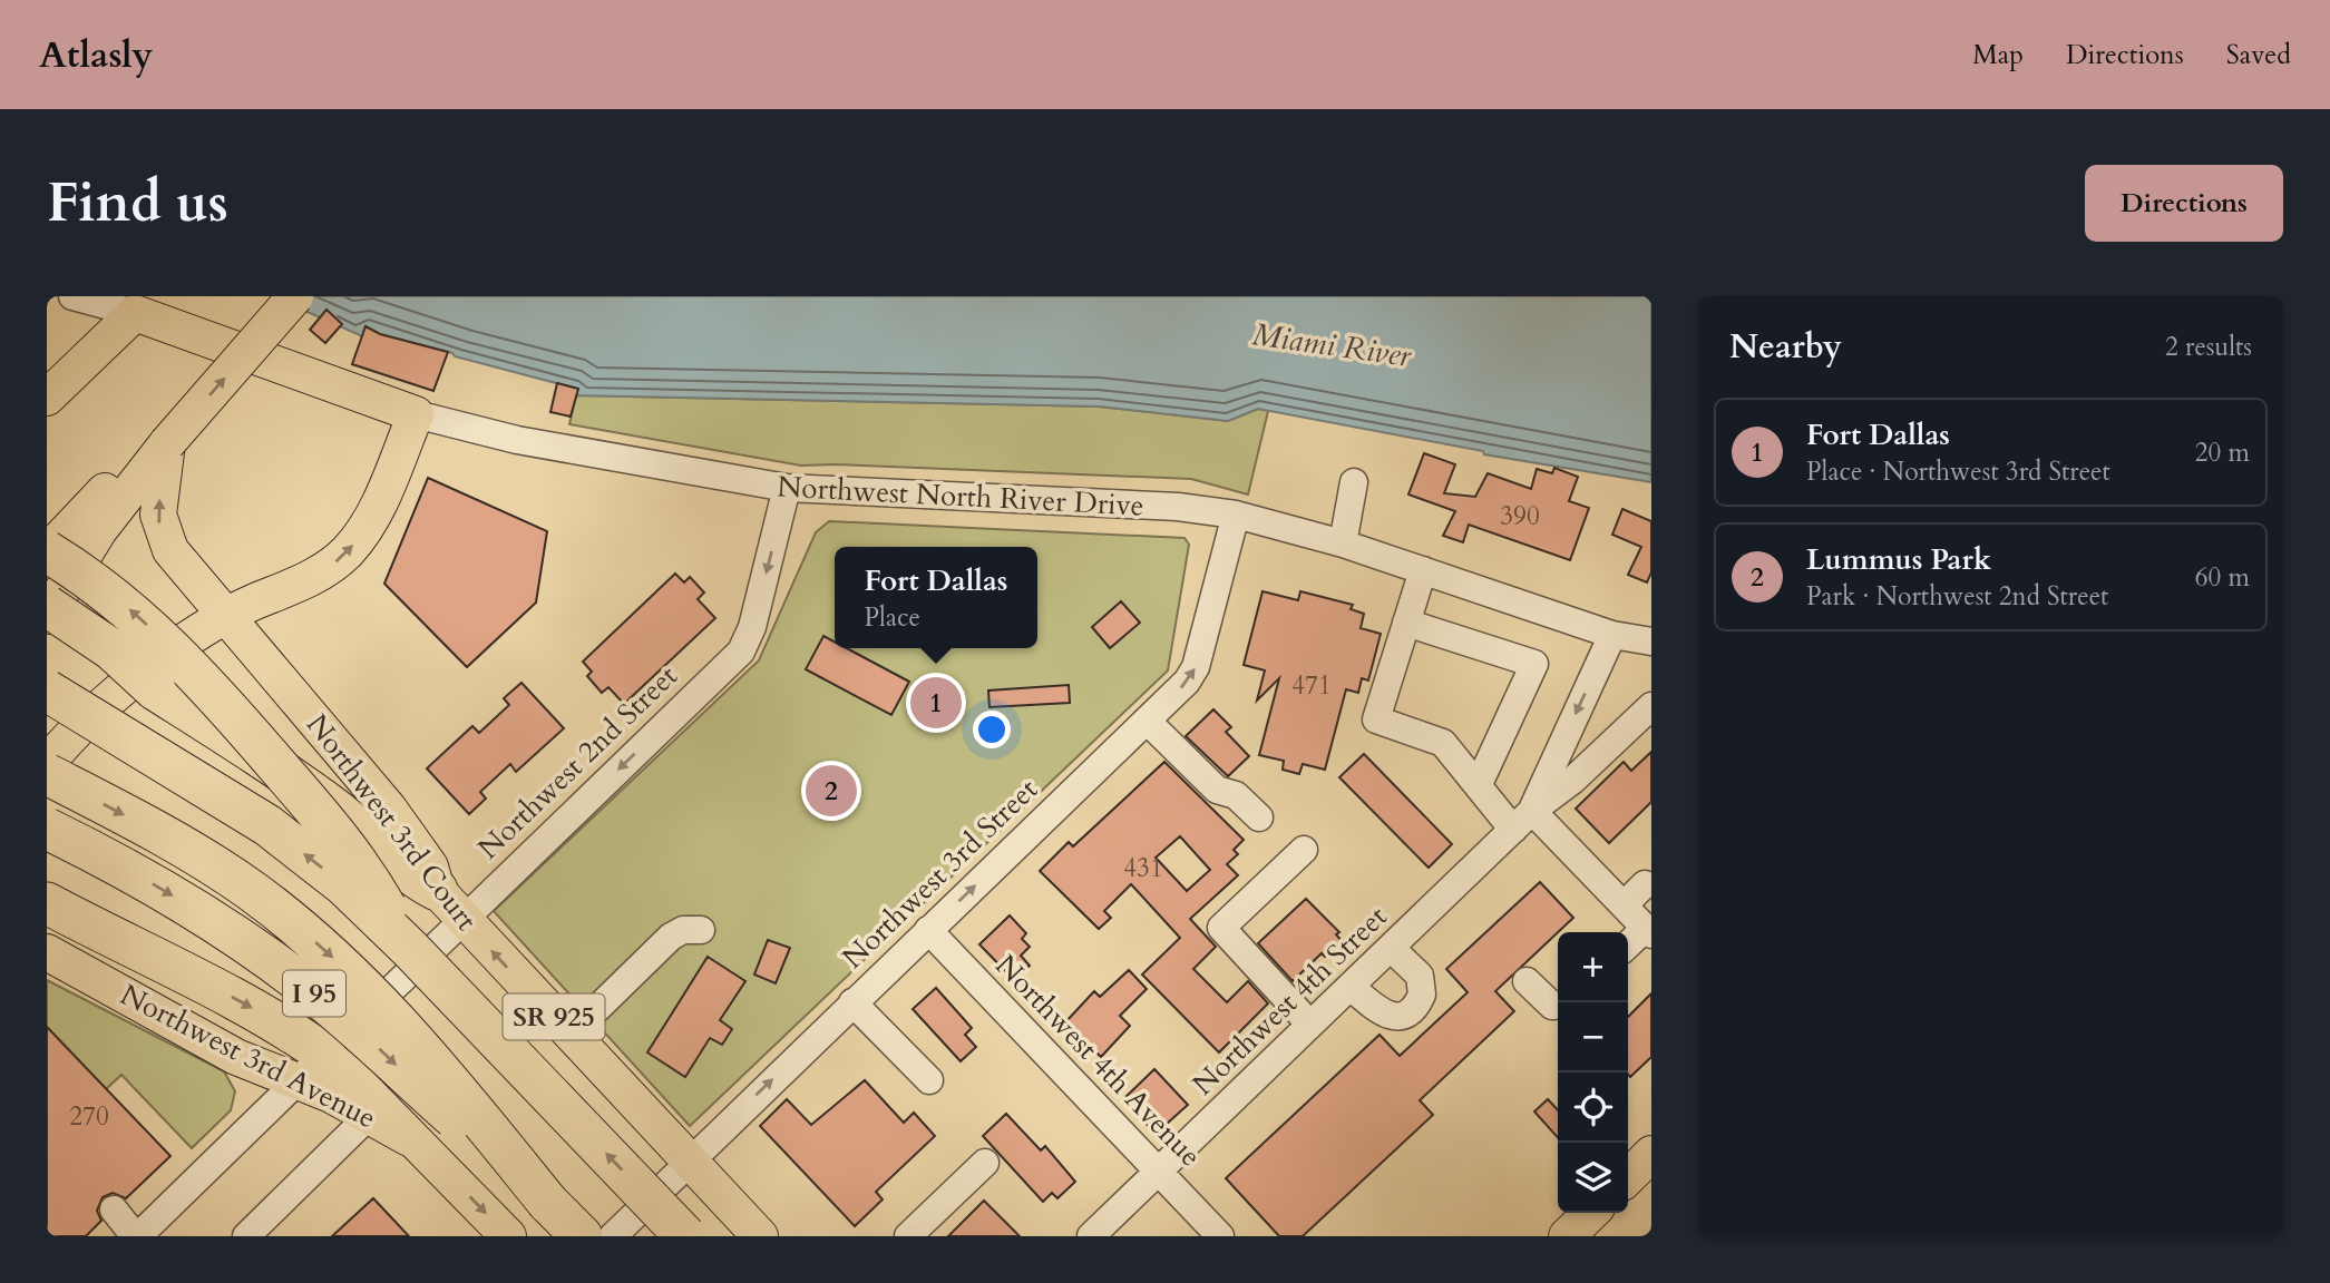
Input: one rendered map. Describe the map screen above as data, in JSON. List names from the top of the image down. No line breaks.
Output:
{"streets":{"highway":["I 95"],"main road":["Northwest North River Drive","Northwest 3rd Court","SR 925","Northwest 3rd Avenue"],"street":["Northwest 2nd Street","Northwest 3rd Street","Northwest 4th Street","Northwest 4th Avenue"]},"crossings":[["Northwest North River Drive","Northwest 2nd Street"],["Northwest North River Drive","Northwest 3rd Street"],["Northwest North River Drive","Northwest 4th Street"],["Northwest 2nd Street","Northwest 3rd Court"],["Northwest 2nd Street","Northwest 3rd Avenue"],["Northwest 3rd Court","Northwest 3rd Street"],["Northwest 3rd Street","Northwest 4th Avenue"],["Northwest 4th Street","Northwest 4th Avenue"]],"water":["Miami River"],"house_numbers":["390","471","431","270"],"page":{"header":"Atlasly","nav":["Map","Directions","Saved"],"buttons":"Directions","title":"Find us","heading":["Nearby","2 results"],"list":[{"mark":"1","name":"Fort Dallas","note":"Place · Northwest 3rd Street","value":"20 m"},{"mark":"2","name":"Lummus Park","note":"Park · Northwest 2nd Street","value":"60 m"}],"popup":["Fort Dallas","Place"],"pins":["1","2"],"map_buttons":["+","−"]}}
